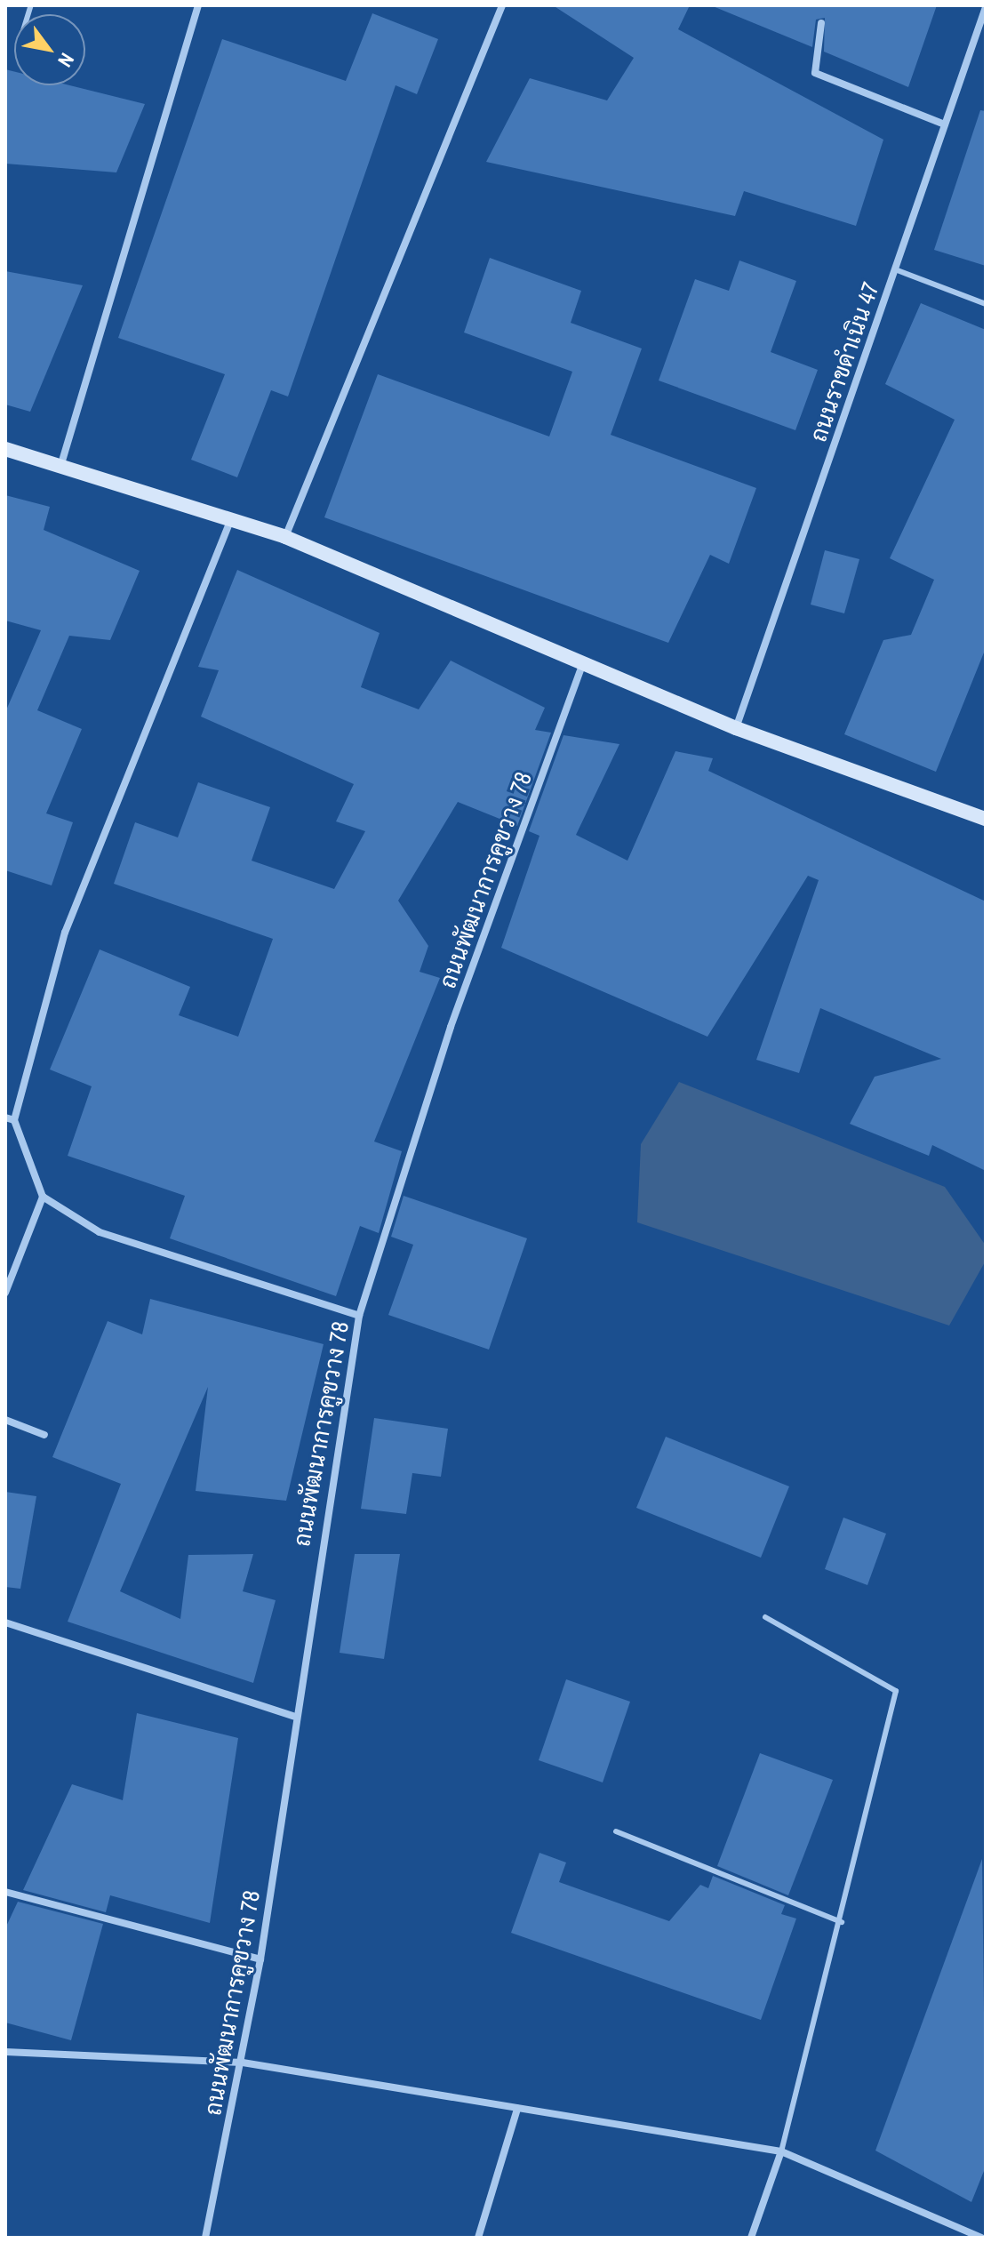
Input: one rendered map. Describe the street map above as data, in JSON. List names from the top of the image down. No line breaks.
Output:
{"streets":{"street":["ถนนราขดำเนิน 47","ถนนพัฒนาการคูขวาง 78"]},"north":"bottom right"}
